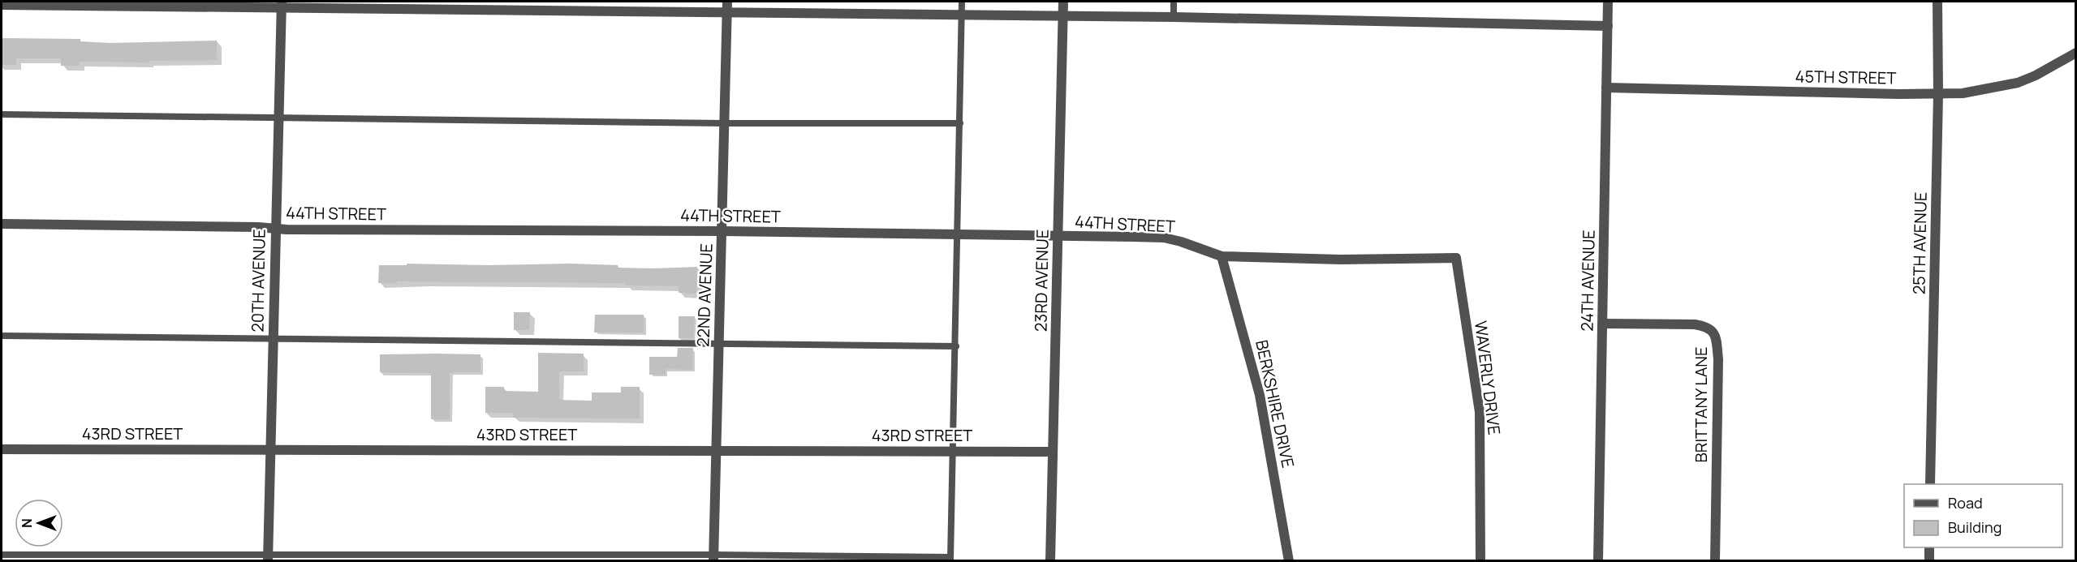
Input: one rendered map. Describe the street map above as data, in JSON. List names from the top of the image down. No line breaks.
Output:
{"streets":{"street":["45TH STREET","44TH STREET","25TH AVENUE","20TH AVENUE","23RD AVENUE","24TH AVENUE","22ND AVENUE","WAVERLY DRIVE","BERKSHIRE DRIVE","BRITTANY LANE","43RD STREET"]},"crossings":[["45TH STREET","25TH AVENUE"],["45TH STREET","24TH AVENUE"],["44TH STREET","20TH AVENUE"],["44TH STREET","23RD AVENUE"],["44TH STREET","22ND AVENUE"],["44TH STREET","WAVERLY DRIVE"],["44TH STREET","BERKSHIRE DRIVE"],["20TH AVENUE","43RD STREET"],["23RD AVENUE","43RD STREET"],["24TH AVENUE","BRITTANY LANE"],["22ND AVENUE","43RD STREET"]],"legend":["Road","Building"],"north":"left"}
